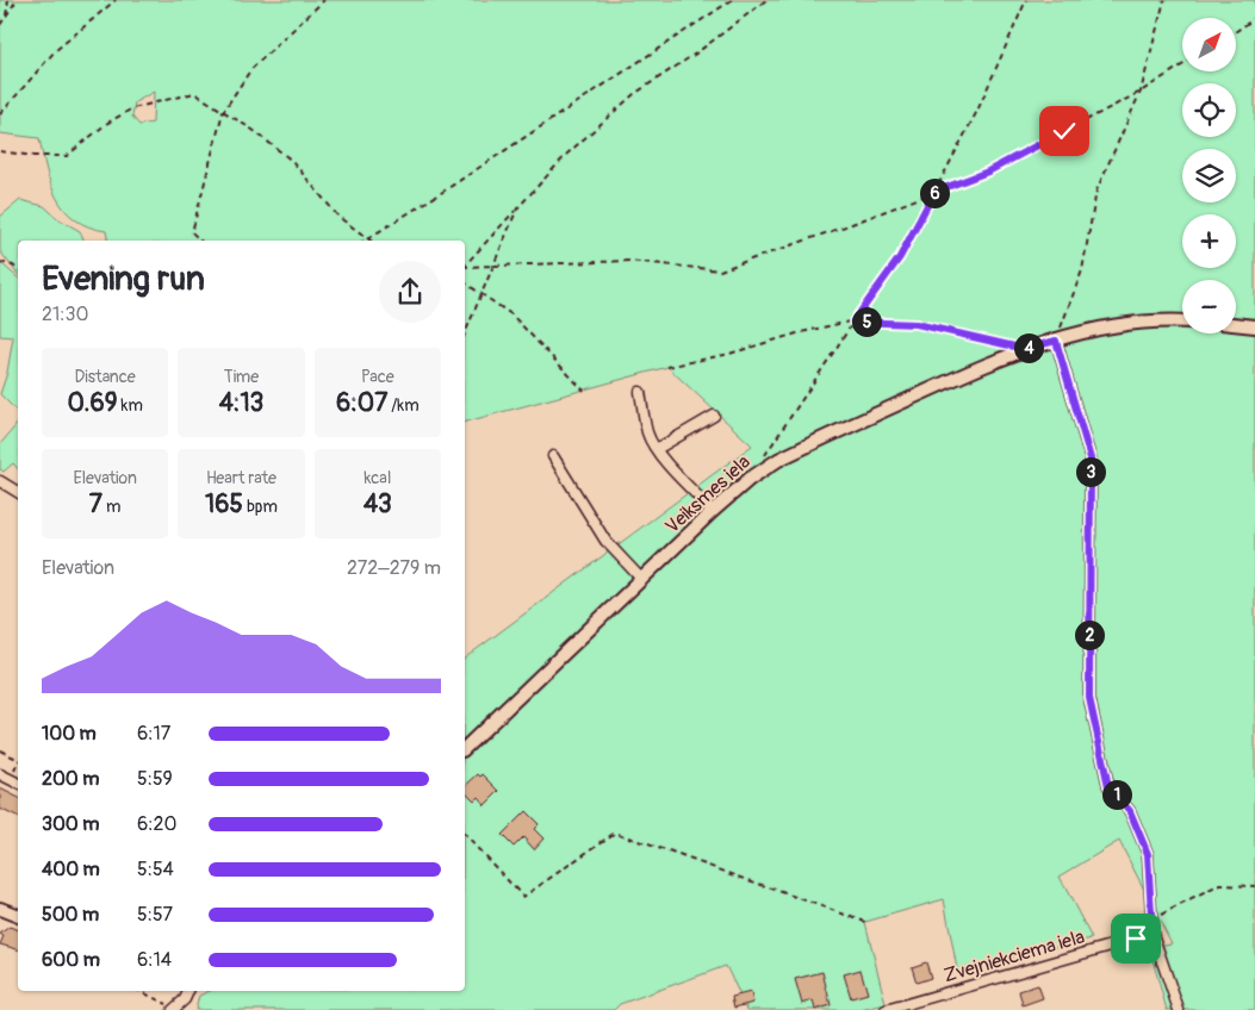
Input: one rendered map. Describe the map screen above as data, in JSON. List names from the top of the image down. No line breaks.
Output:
{"streets":{"main road":["Veiksmes iela"],"street":["Zvejniekciema iela"]},"north":"top right","page":{"map_buttons":["+","−"],"pins":["6","5","4","3","2","1"],"heading":["Evening run","21:30"],"stats":[["Distance","0.69 km"],["Time","4:13"],["Pace","6:07 /km"],["Elevation","7 m"],["Heart rate","165 bpm"],["kcal","43"]],"chart":["Elevation","272–279 m"],"list":[{"name":"100 m","note":"6:17"},{"name":"200 m","note":"5:59"},{"name":"300 m","note":"6:20"},{"name":"400 m","note":"5:54"},{"name":"500 m","note":"5:57"},{"name":"600 m","note":"6:14"}]}}
